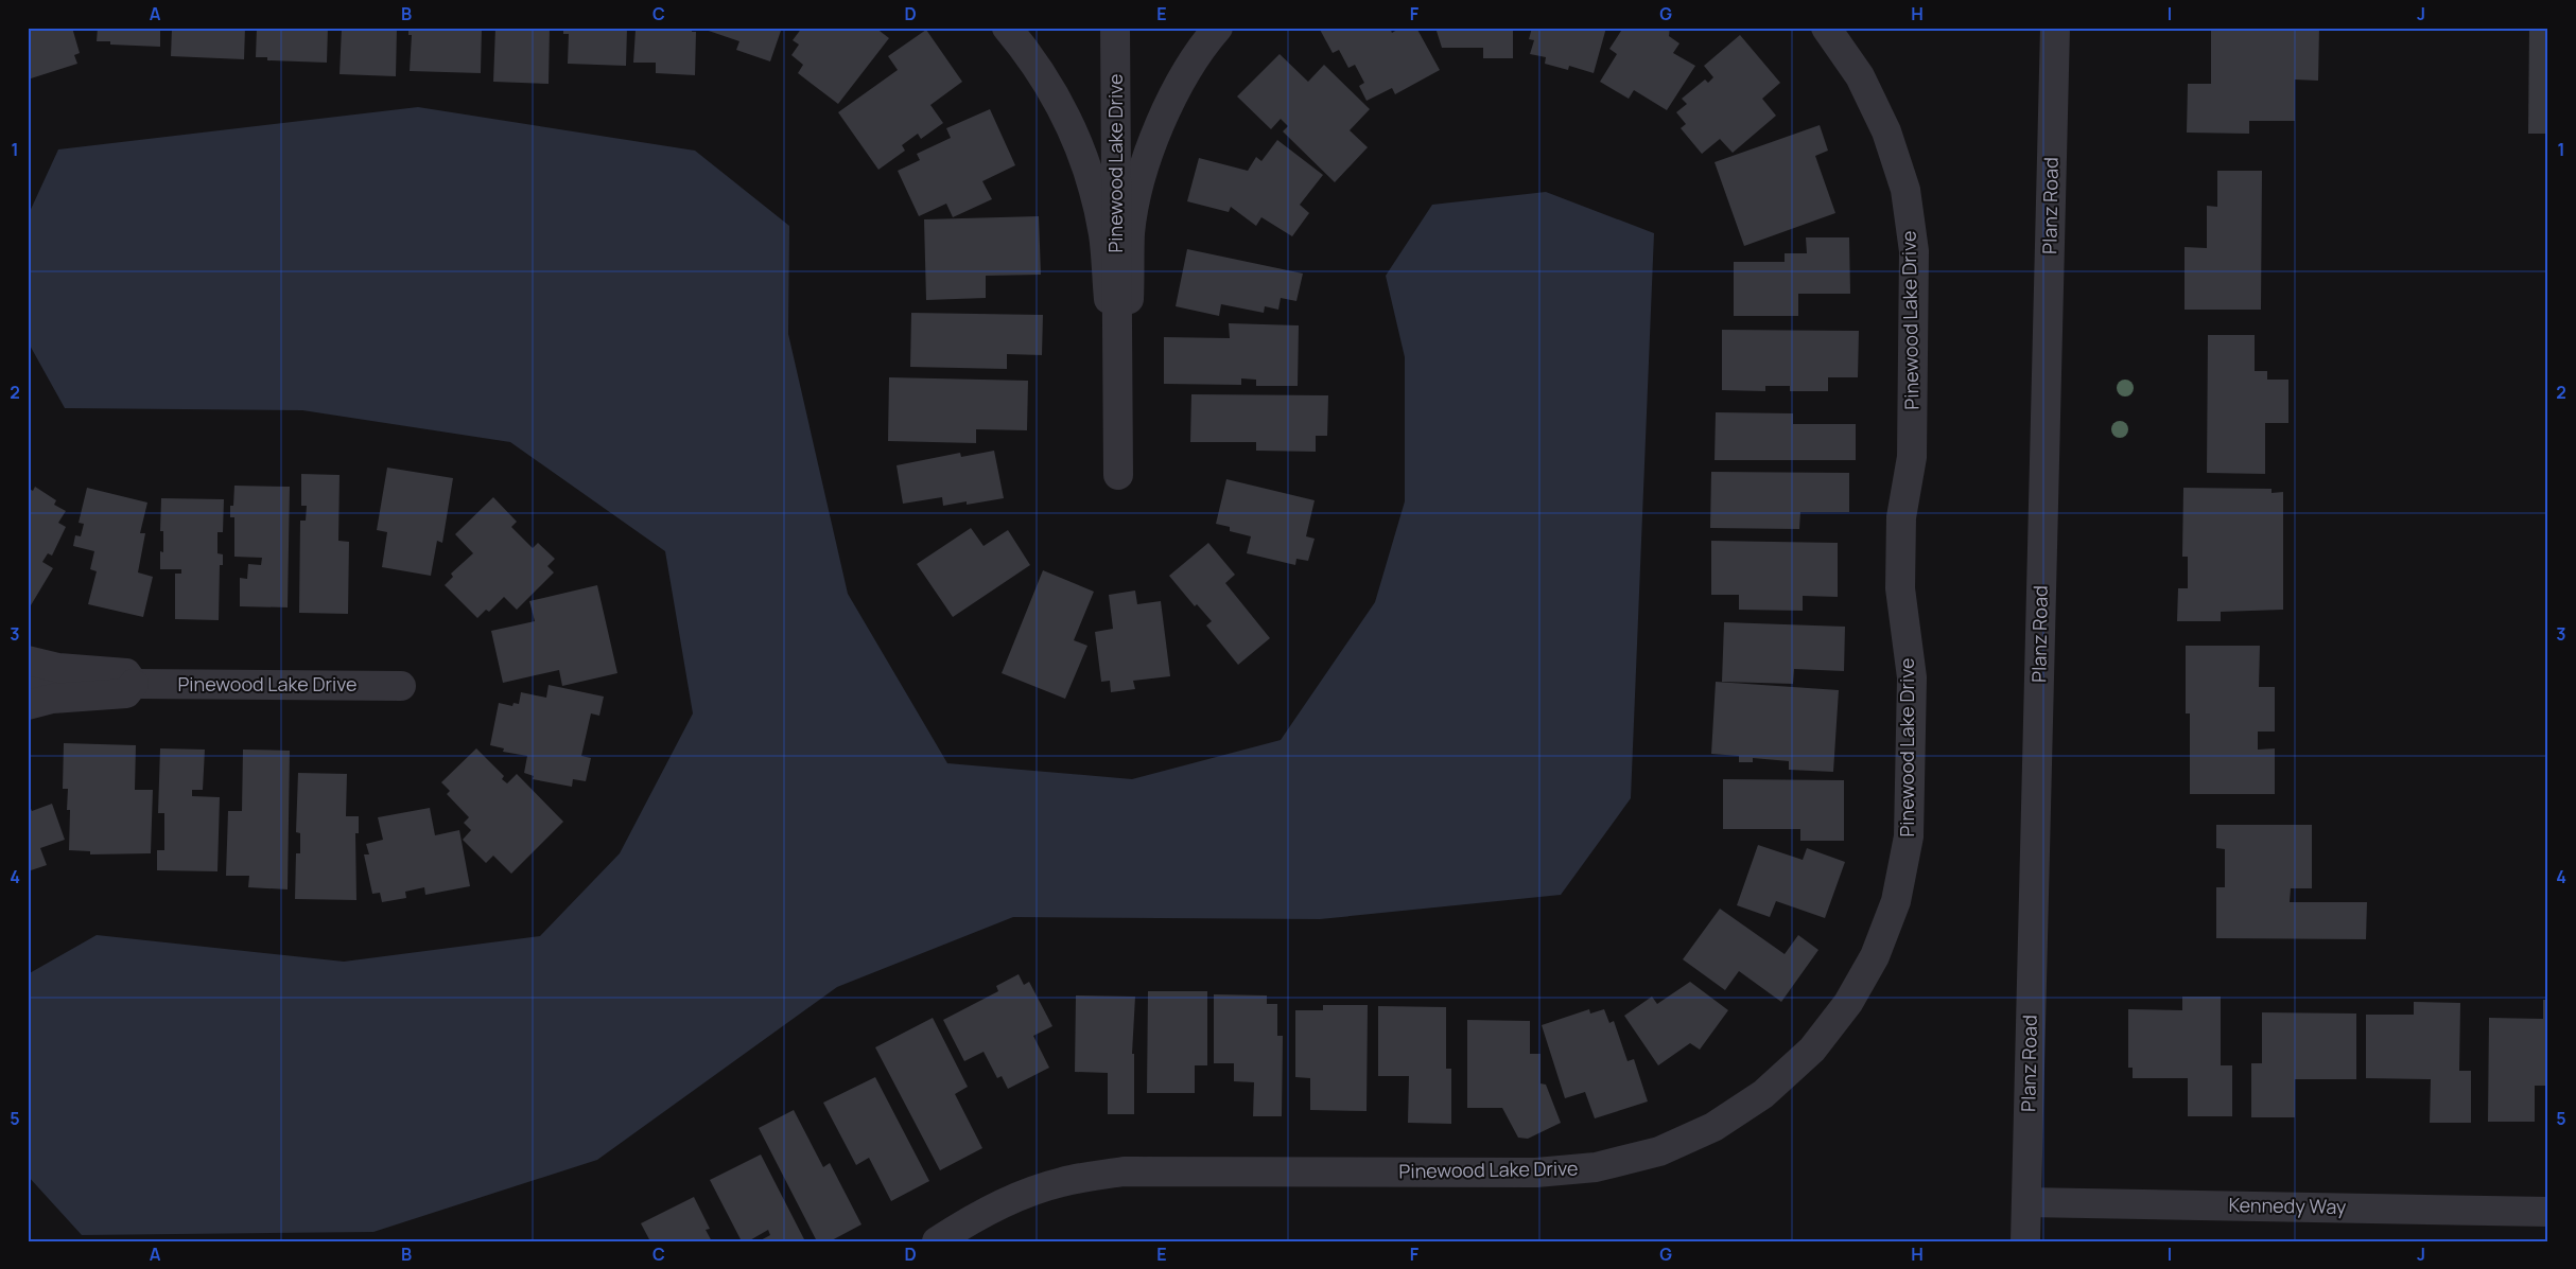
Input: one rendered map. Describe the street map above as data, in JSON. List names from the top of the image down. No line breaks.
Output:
{"streets":{"street":["Pinewood Lake Drive","Planz Road","Kennedy Way"]},"crossings":[["Planz Road","Kennedy Way"]],"grid":{"columns":["A","B","C","D","E","F","G","H","I","J"],"rows":["1","2","3","4","5"]}}
